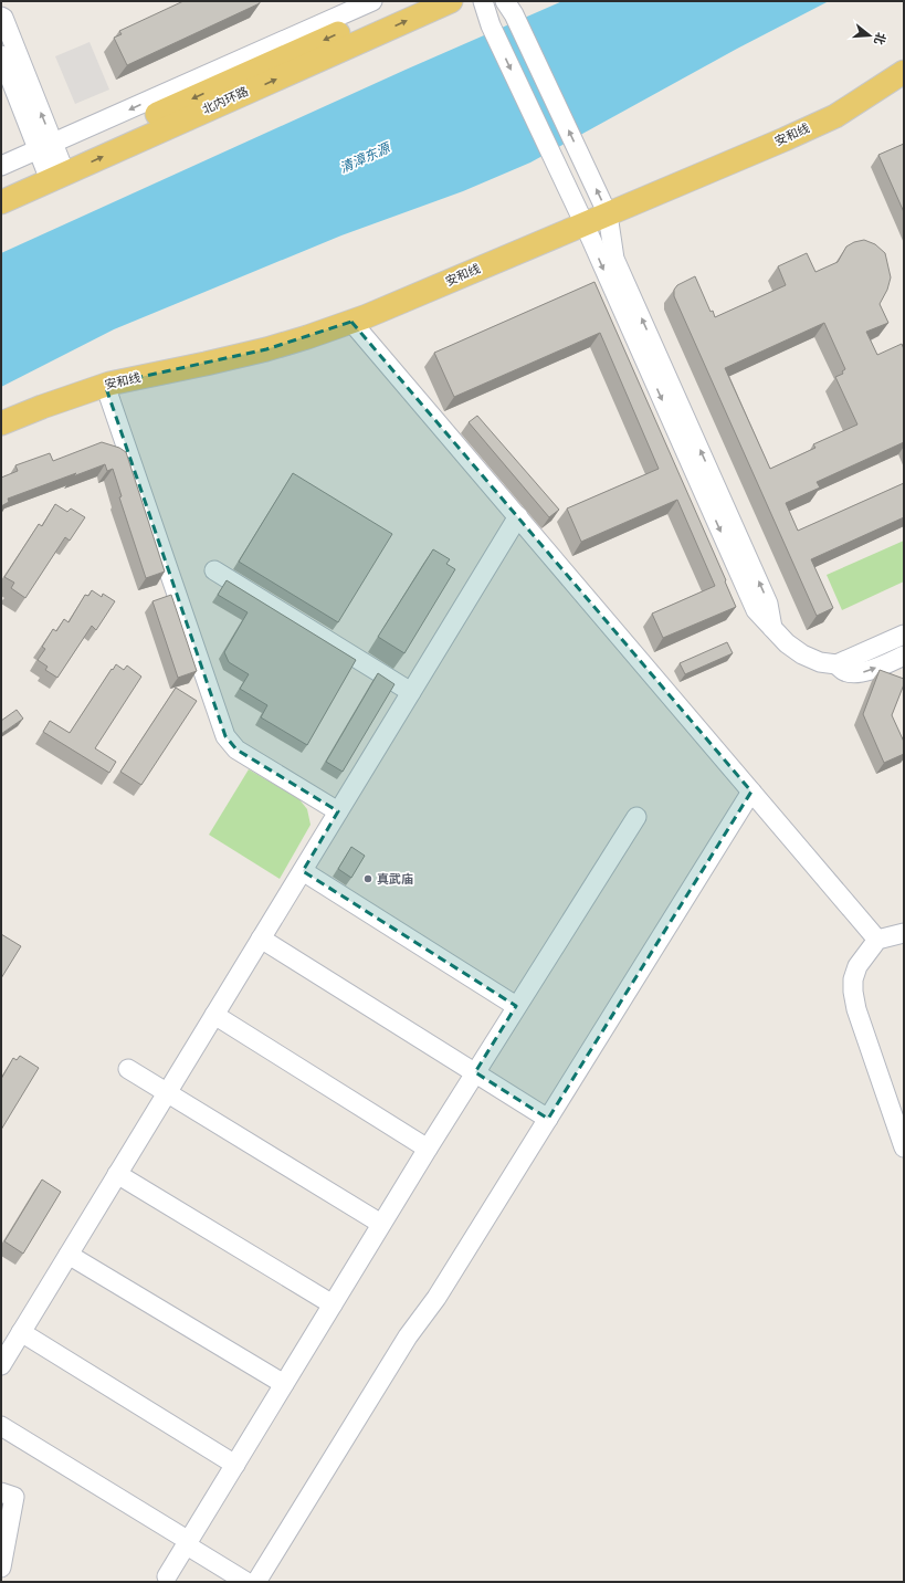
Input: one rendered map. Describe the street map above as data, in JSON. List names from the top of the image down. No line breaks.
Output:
{"streets":{"main road":["北内环路","安和线"]},"water":["清漳东源"],"places":["真武庙"],"north":"right"}
